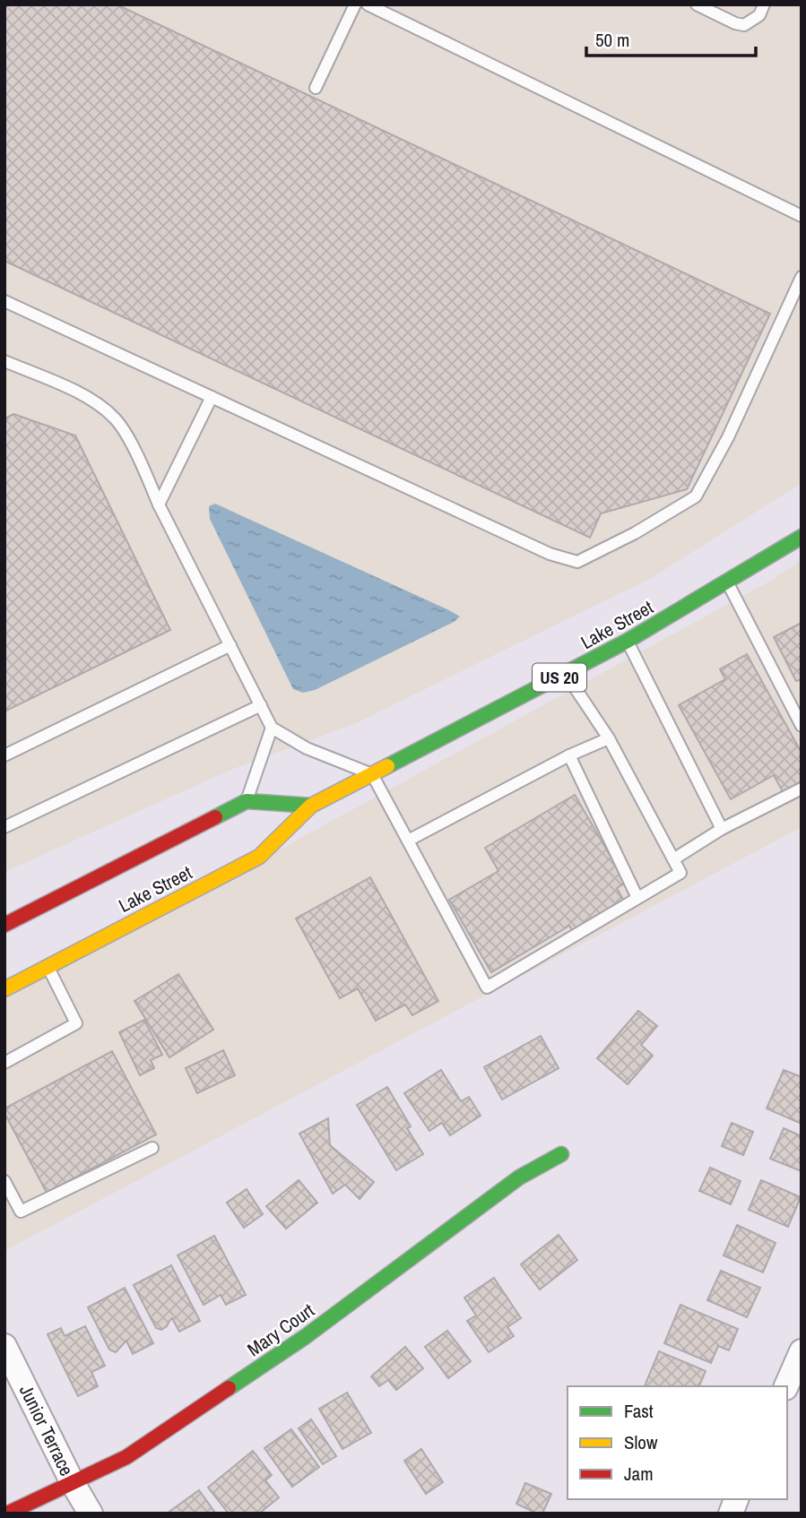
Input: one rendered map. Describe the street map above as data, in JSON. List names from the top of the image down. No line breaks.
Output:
{"streets":{"main road":["Lake Street","US 20","Mary Court"],"street":["Junior Terrace"]},"crossings":[["Mary Court","Junior Terrace"]],"legend":["Fast","Slow","Jam"],"scale_bar":"50 m"}
